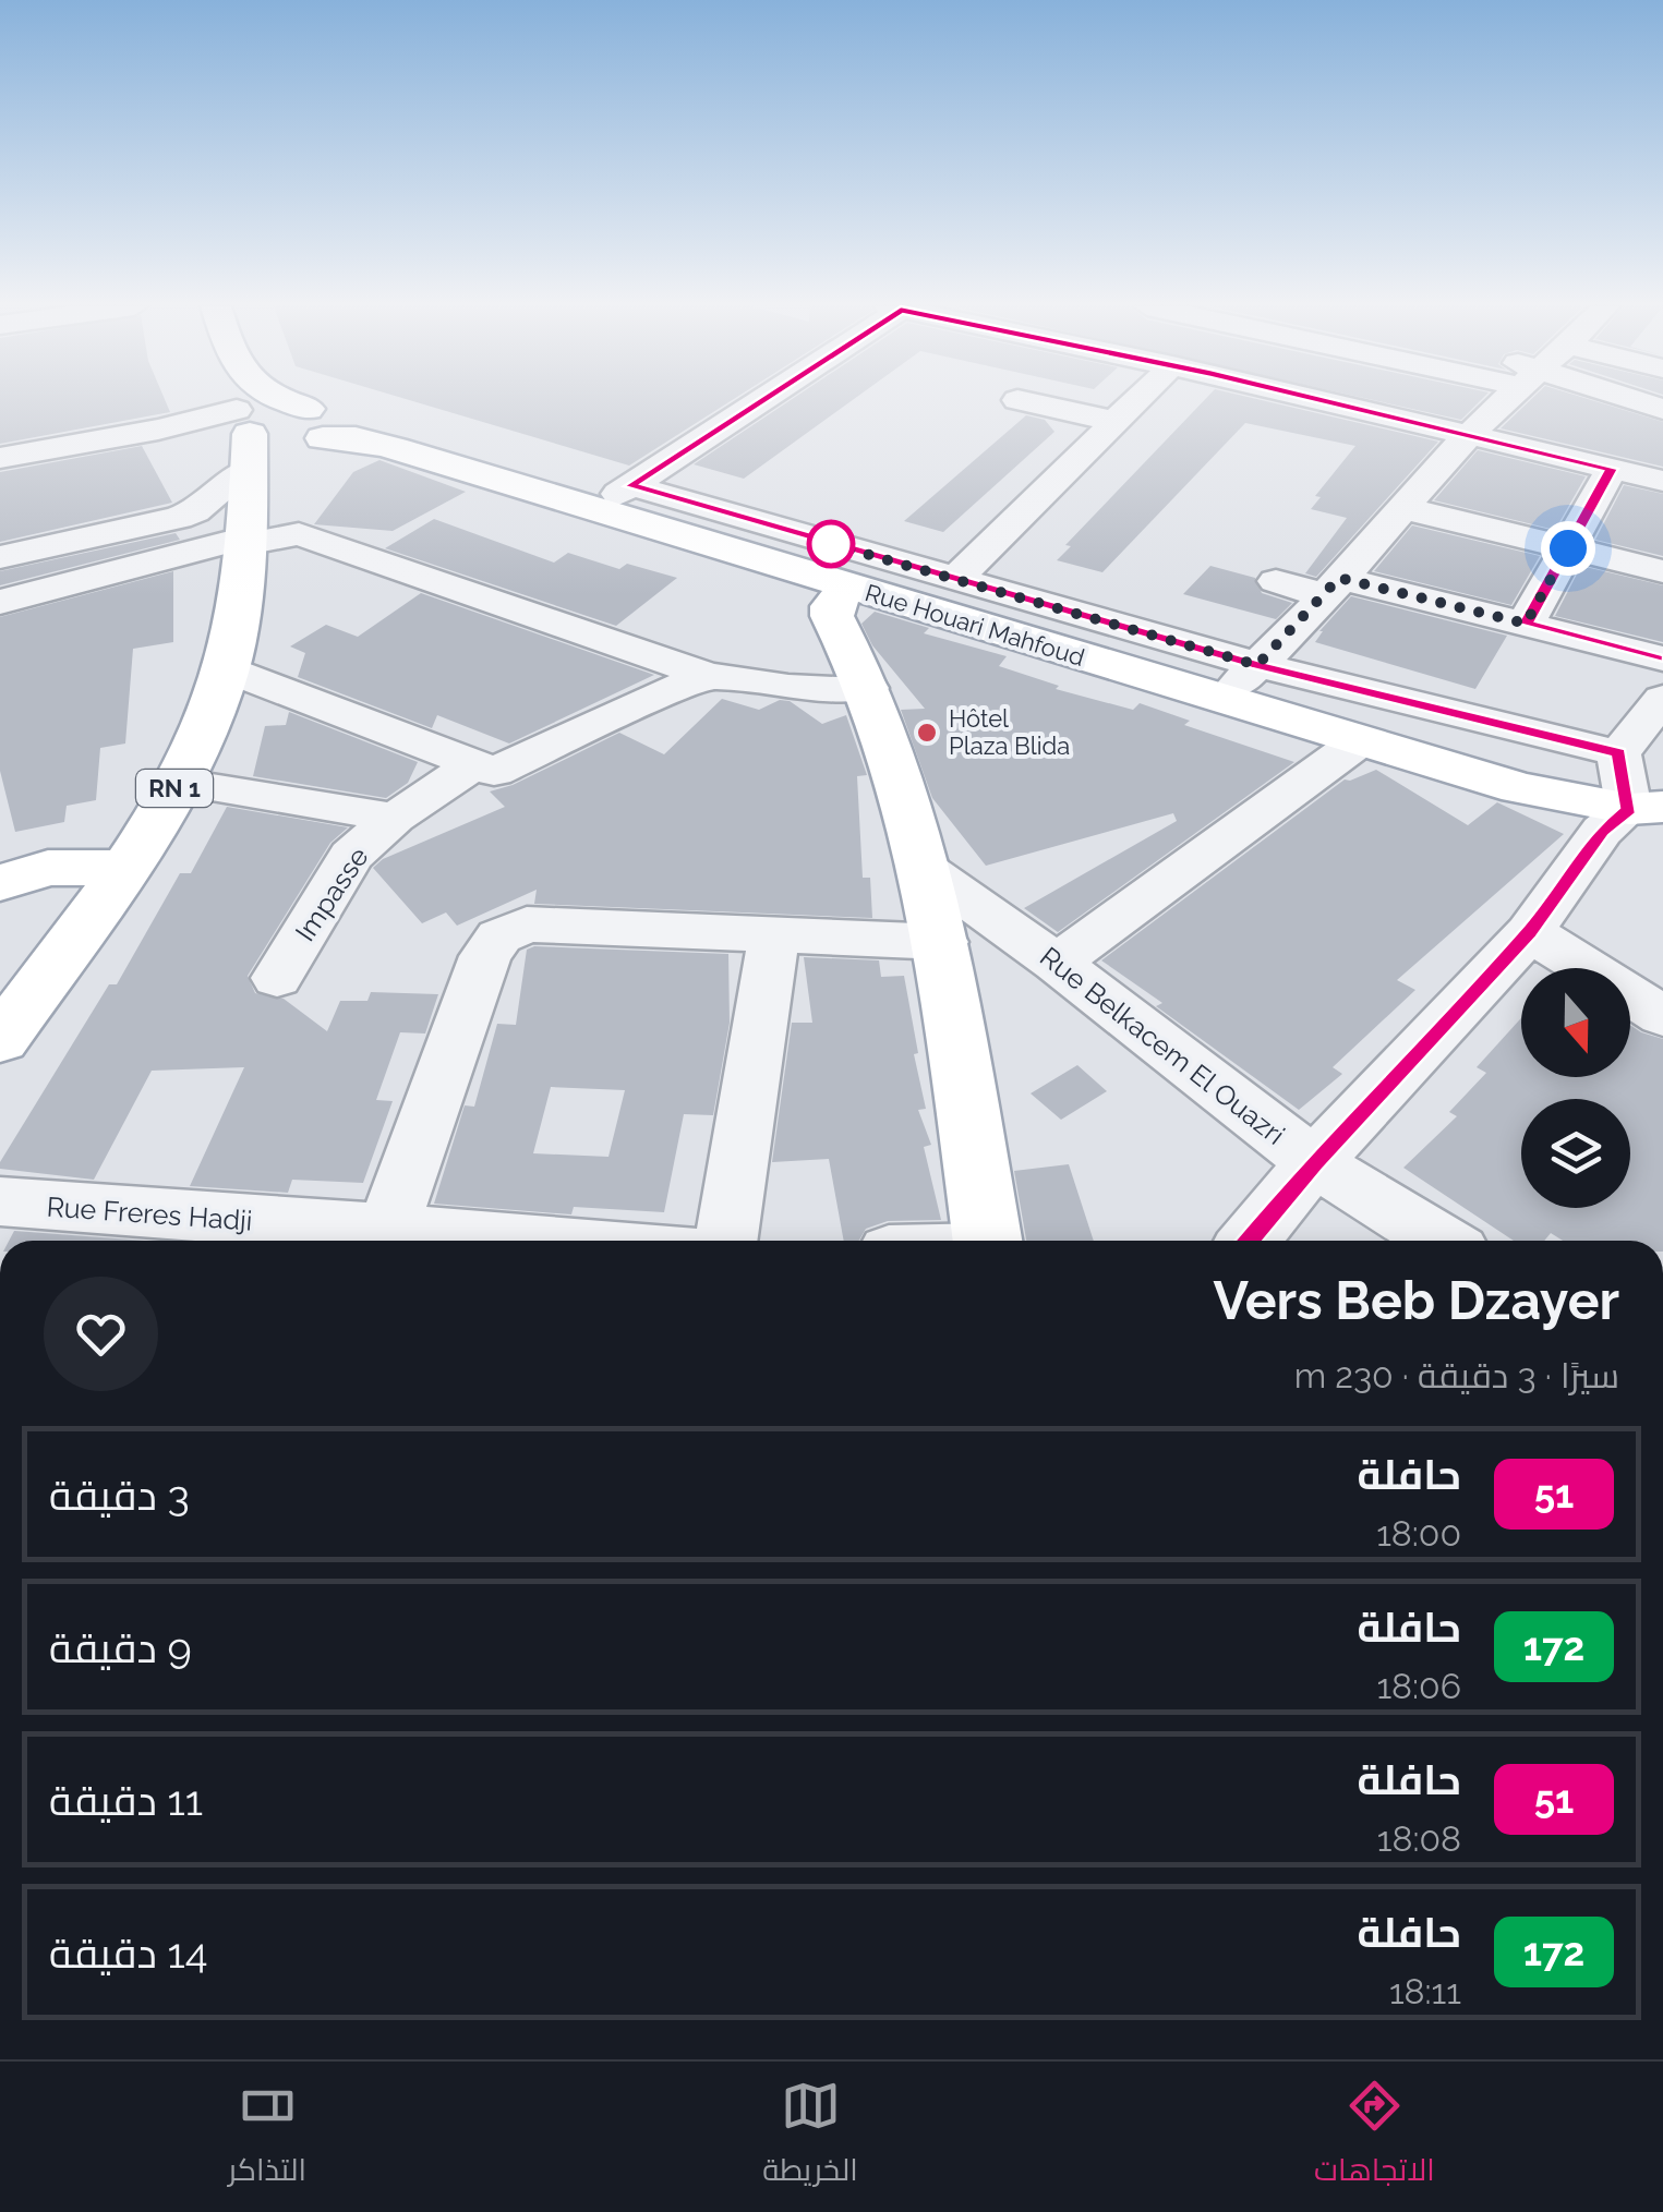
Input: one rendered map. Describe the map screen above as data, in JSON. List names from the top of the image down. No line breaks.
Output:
{"streets":{"main road":["Rue Houari Mahfoud","RN 1"],"street":["Impasse","Rue Belkacem El Ouazri","Rue Freres Hadji"]},"crossings":[["Rue Houari Mahfoud","RN 1"]],"places":["Hôtel Plaza Blida"],"lines":["bus line 51"],"north":"bottom","page":{"heading":["Vers Beb Dzayer","سيرًا · 3 دقيقة · 230 m"],"list":[{"mark":"51","name":"حافلة","note":"18:00","value":"3 دقيقة"},{"mark":"172","name":"حافلة","note":"18:06","value":"9 دقيقة"},{"mark":"51","name":"حافلة","note":"18:08","value":"11 دقيقة"},{"mark":"172","name":"حافلة","note":"18:11","value":"14 دقيقة"}],"tabs":["الاتجاهات","الخريطة","التذاكر"]}}
